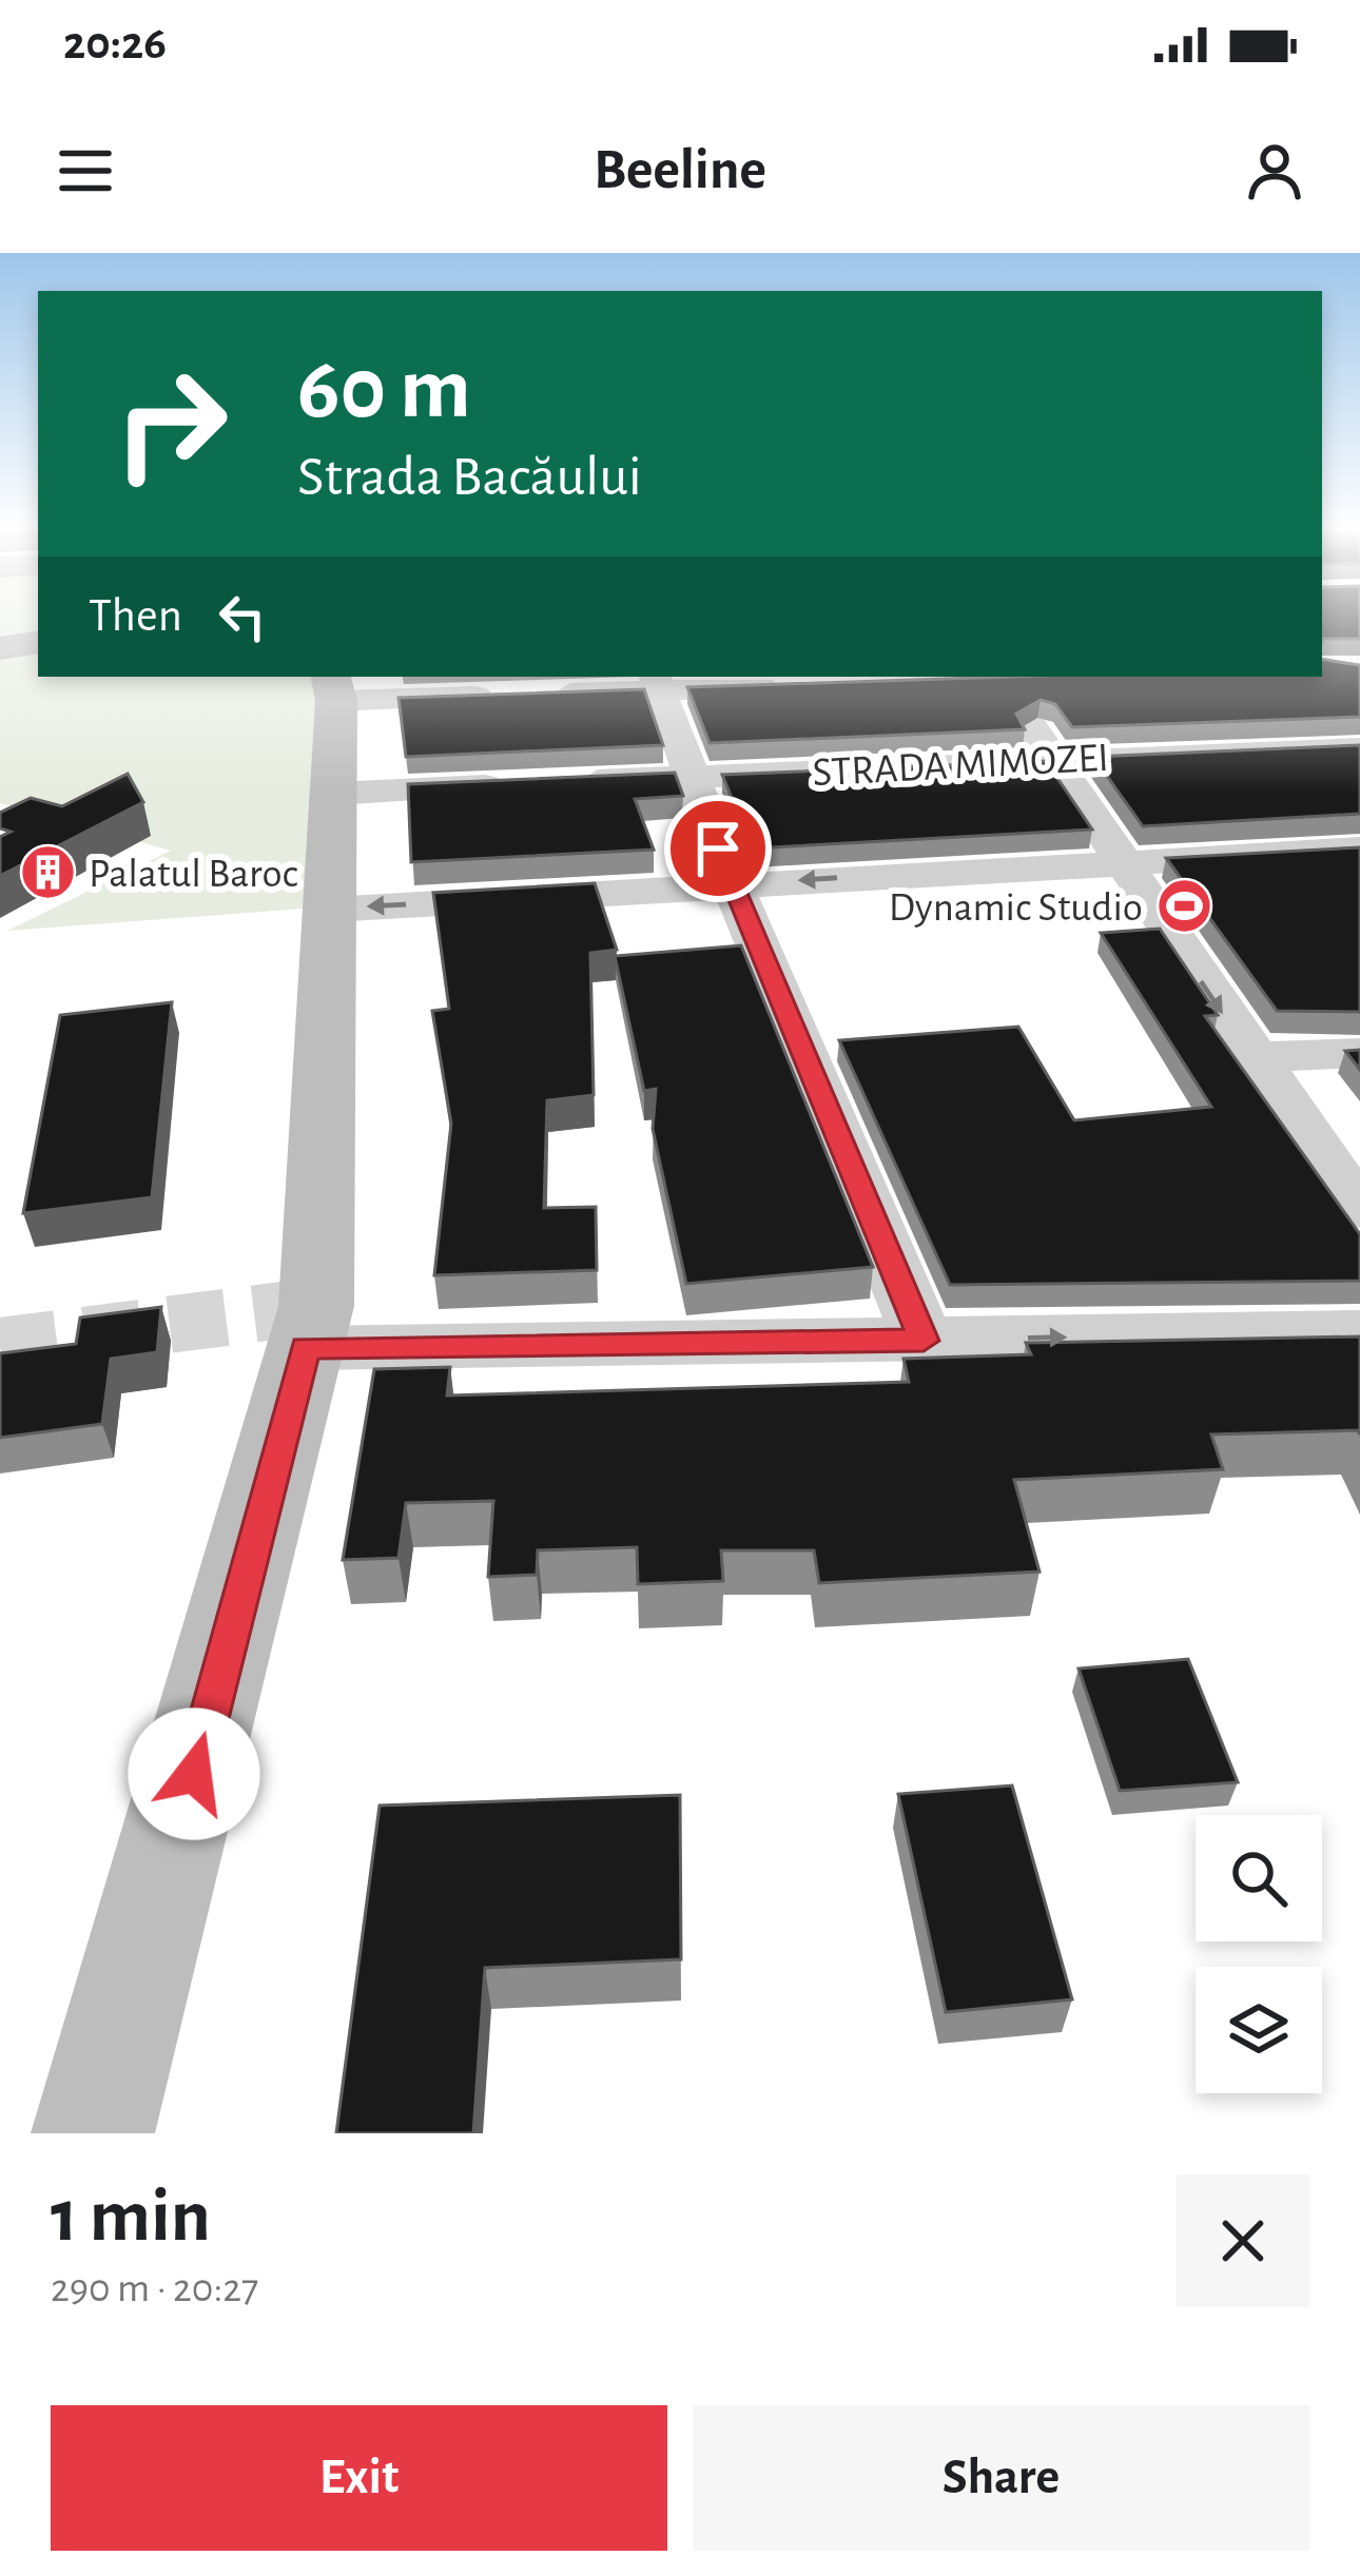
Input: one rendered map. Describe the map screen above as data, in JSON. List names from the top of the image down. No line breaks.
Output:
{"streets":{"street":["STRADA MIMOZEI"]},"places":{"building":["Palatul Baroc"],"sports":["Dynamic Studio"]},"page":{"status":"20:26","header":"Beeline","turn":["60 m","Strada Bacăului"],"then":"Then","heading":["1 min","290 m · 20:27"],"buttons":["Exit","Share"]}}
